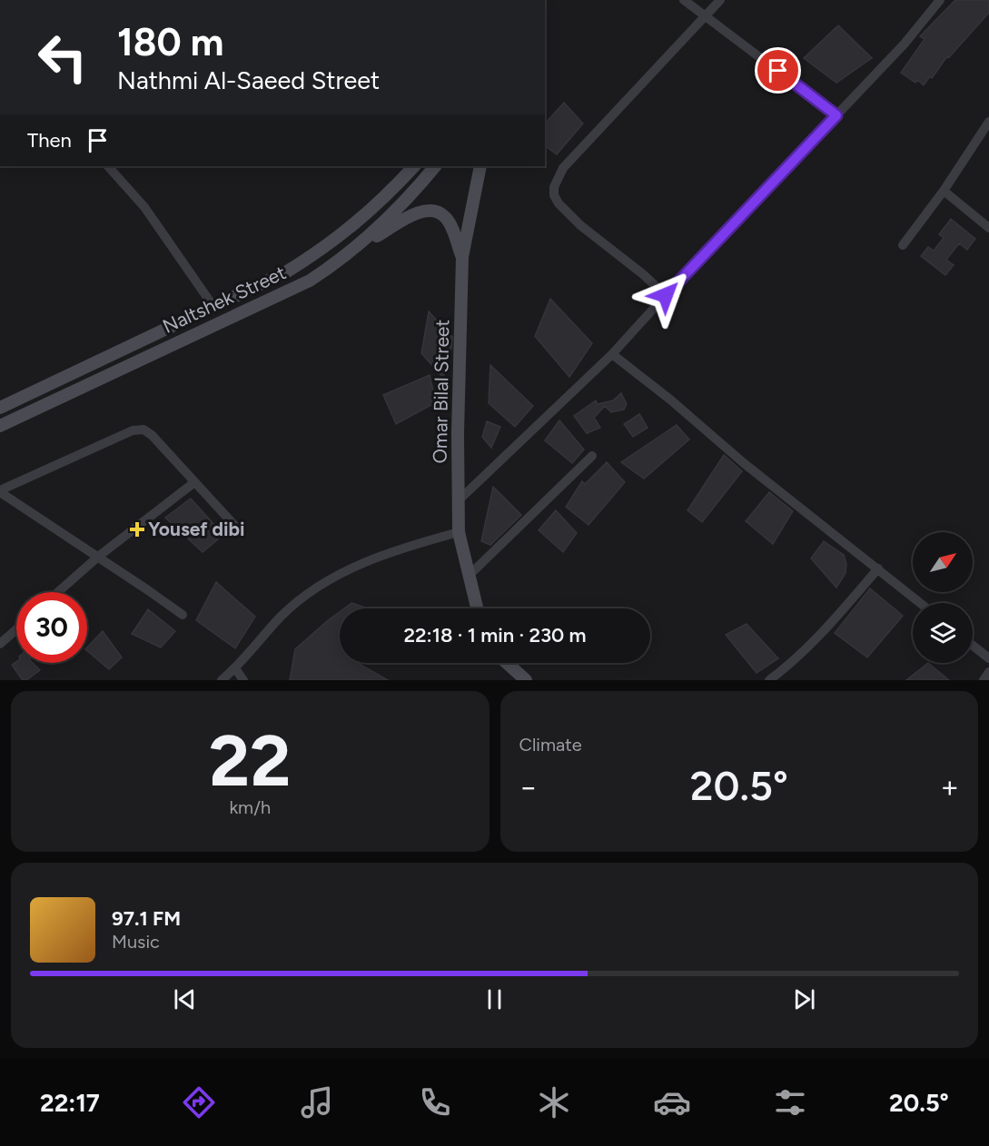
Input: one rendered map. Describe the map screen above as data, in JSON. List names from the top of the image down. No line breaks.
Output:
{"streets":{"main road":["Naltshek Street","Omar Bilal Street"]},"places":{"health":["Yousef dibi"]},"north":"top right","page":{"turn":["180 m","Nathmi Al-Saeed Street"],"then":"Then","limit":"30","trip":"22:18 · 1 min · 230 m","tile":[["22","km/h"],"Climate"],"heat":["−","20.5°","+"],"song":["97.1 FM","Music"],"tabs":["22:17","20.5°"]}}
